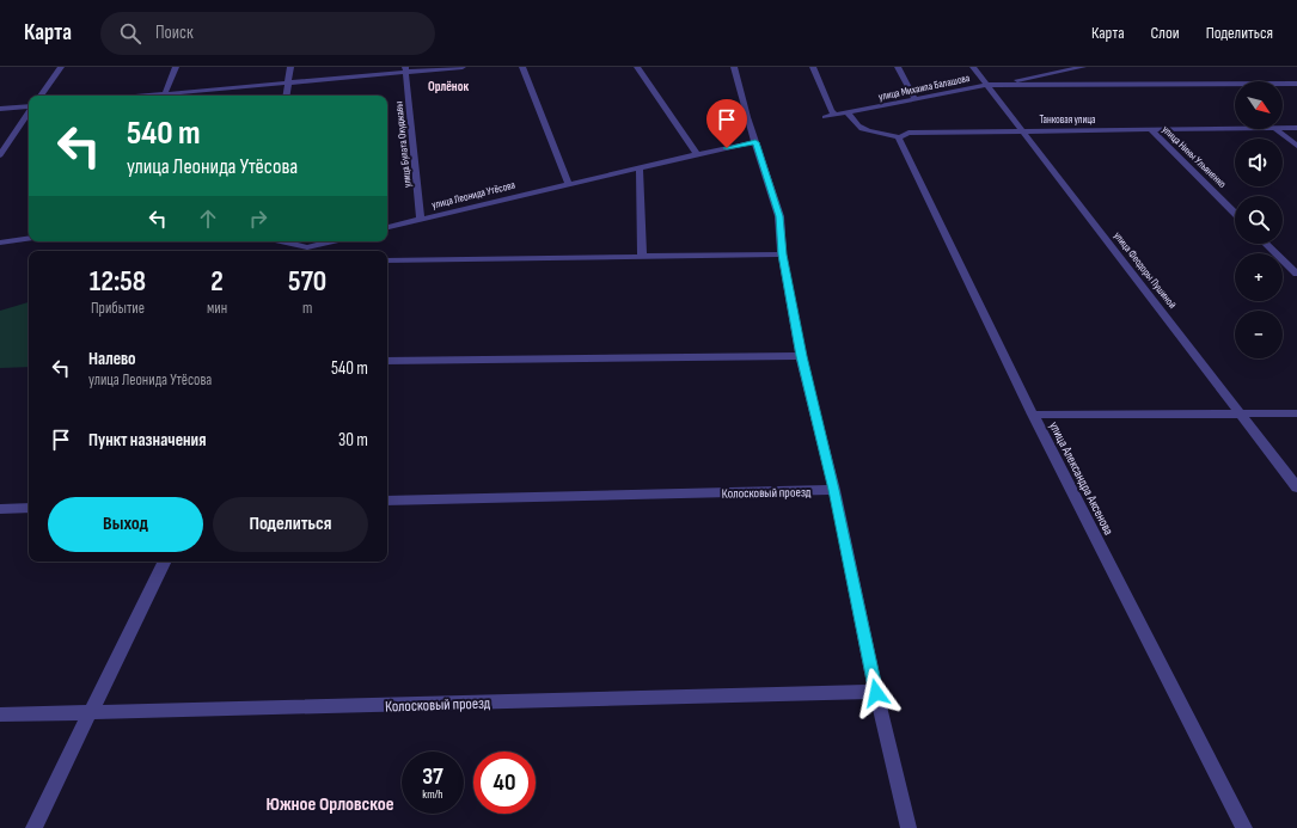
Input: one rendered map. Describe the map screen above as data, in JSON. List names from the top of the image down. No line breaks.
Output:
{"streets":{"street":["улица Михаила Балашова","Танковая улица","улица Булата Окуджавы","улица Нины Ульяненко","улица Леонида Утёсова","улица Феодоры Пушиной","улица Александра Аксенова","Колосковый проезд"]},"crossings":[["улица Михаила Балашова","Танковая улица"],["улица Михаила Балашова","улица Феодоры Пушиной"],["Танковая улица","улица Нины Ульяненко"],["Танковая улица","улица Феодоры Пушиной"],["Танковая улица","улица Александра Аксенова"],["улица Булата Окуджавы","улица Леонида Утёсова"]],"districts":["Орлёнок","Южное Орловское"],"north":"bottom right","page":{"header":"Карта","search":"Поиск","nav":["Карта","Слои","Поделиться"],"map_buttons":["+","−"],"turn":["540 m","улица Леонида Утёсова"],"eta":["12:58","Прибытие","2","мин","570","m"],"list":[{"name":"Налево","note":"улица Леонида Утёсова","value":"540 m"},{"name":"Пункт назначения","value":"30 m"}],"buttons":["Выход","Поделиться"],"speed":"37 km/h","limit":"40"}}
